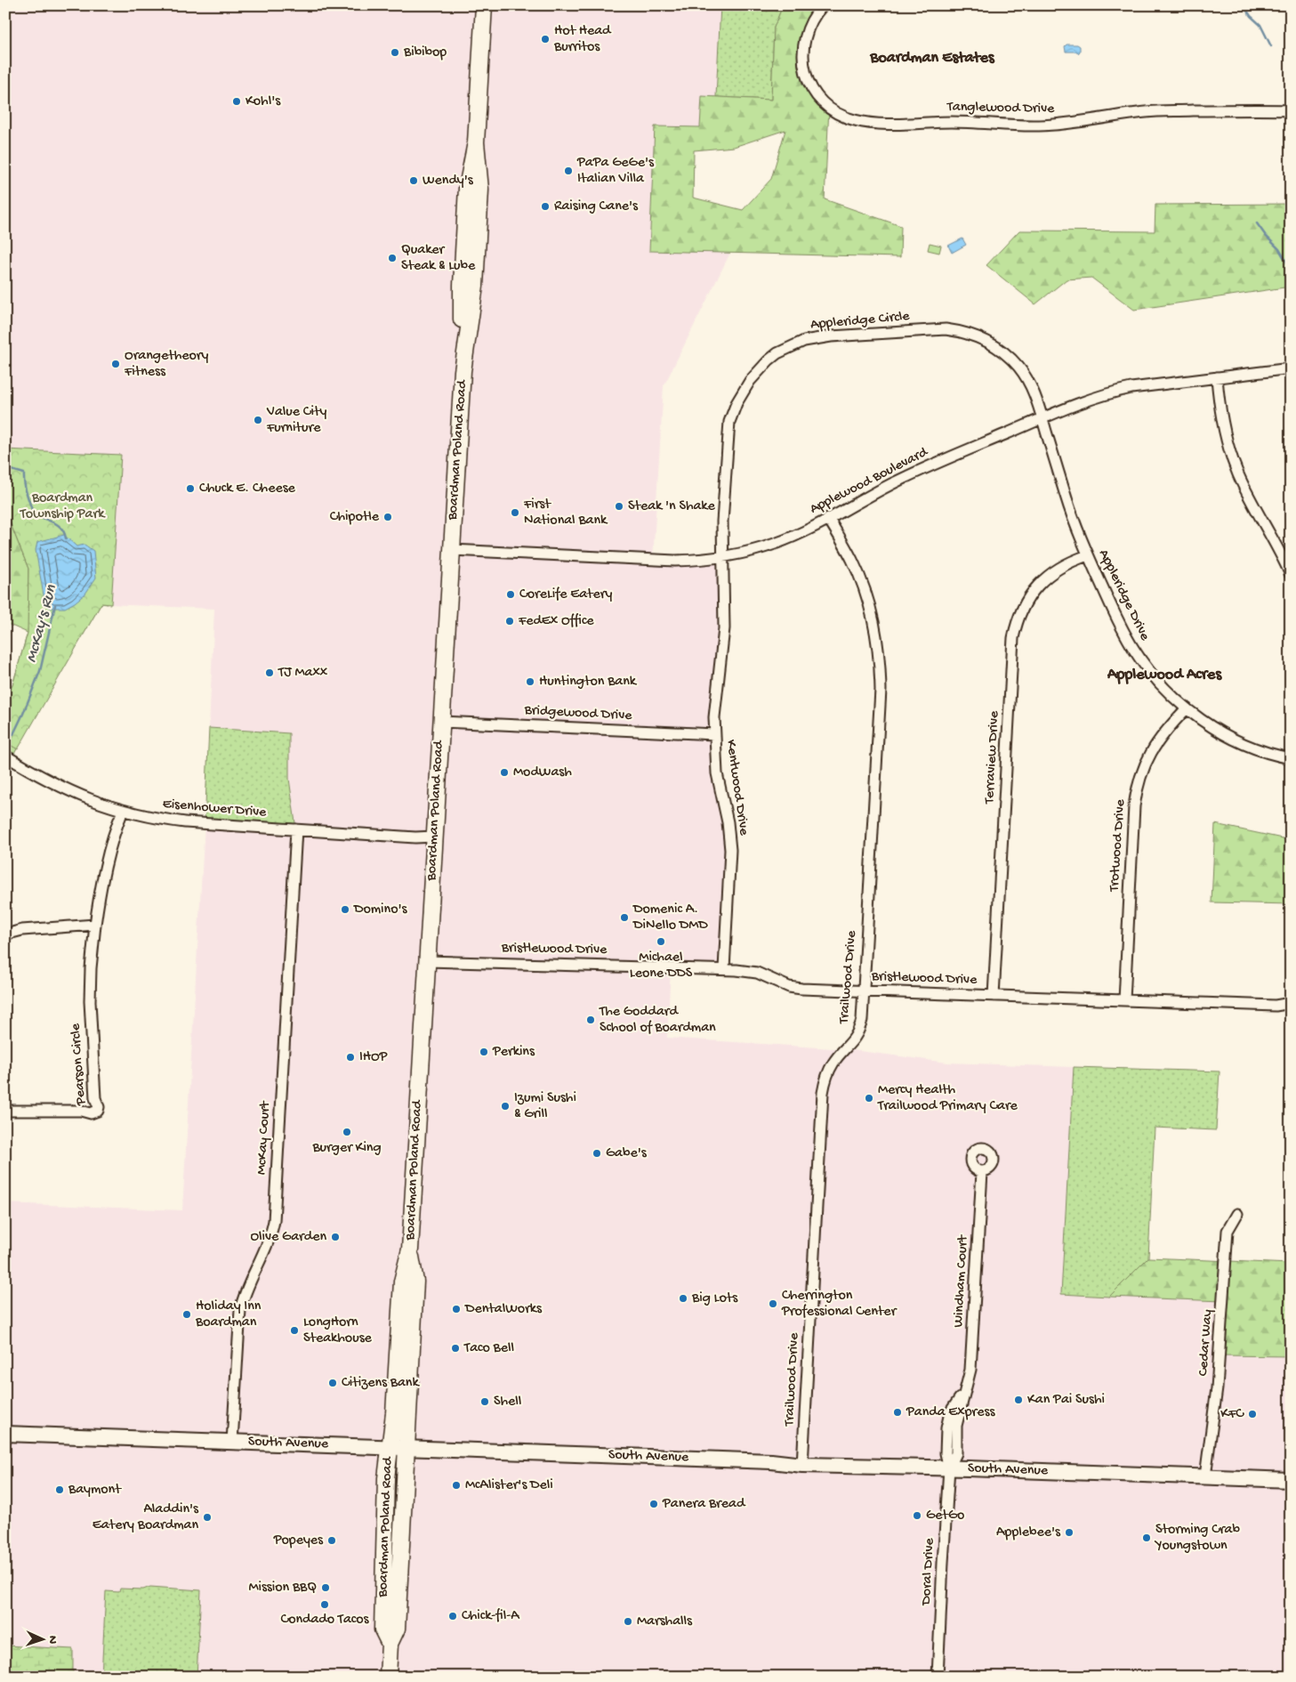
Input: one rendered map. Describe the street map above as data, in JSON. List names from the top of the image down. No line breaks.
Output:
{"streets":{"main road":["Boardman Poland Road","South Avenue"],"street":["Tanglewood Drive","Appleridge Circle","Applewood Boulevard","Appleridge Drive","Bridgewood Drive","Terraview Drive","Kentwood Drive","Eisenhower Drive","Trotwood Drive","Bristlewood Drive","Trailwood Drive","Pearson Circle","McKay Court","Windham Court","Cedar Way","Doral Drive"]},"crossings":[["Appleridge Circle","Applewood Boulevard"],["Appleridge Circle","Appleridge Drive"],["Appleridge Circle","Kentwood Drive"],["Boardman Poland Road","Applewood Boulevard"],["Boardman Poland Road","Bridgewood Drive"],["Boardman Poland Road","Eisenhower Drive"],["Boardman Poland Road","Bristlewood Drive"],["Boardman Poland Road","South Avenue"],["Applewood Boulevard","Appleridge Drive"],["Applewood Boulevard","Kentwood Drive"],["Applewood Boulevard","Trailwood Drive"],["Appleridge Drive","Terraview Drive"],["Appleridge Drive","Trotwood Drive"],["Bridgewood Drive","Kentwood Drive"],["Terraview Drive","Bristlewood Drive"],["Kentwood Drive","Bristlewood Drive"],["Eisenhower Drive","Pearson Circle"],["Eisenhower Drive","McKay Court"],["Trotwood Drive","Bristlewood Drive"],["Bristlewood Drive","Trailwood Drive"],["Trailwood Drive","South Avenue"],["McKay Court","South Avenue"],["Windham Court","South Avenue"],["Windham Court","Doral Drive"],["Cedar Way","South Avenue"],["South Avenue","Doral Drive"]],"districts":["Boardman Estates","Applewood Acres"],"water":["McKay's Run"],"parks":["Boardman Township Park"],"places":["Hot Head Burritos","Bibibop","Kohl's","PaPa GeGe's Italian Villa","Wendy's","Raising Cane's","Quaker Steak & Lube","Orangetheory Fitness","Value City Furniture","Chuck E. Cheese","Steak 'n Shake","First National Bank","Chipotle","CoreLife Eatery","FedEx Office","TJ Maxx","Huntington Bank","ModWash","Domino's","Domenic A. DiNello DMD","Michael Leone DDS","The Goddard School of Boardman","Perkins","IHOP","Mercy Health Trailwood Primary Care","Izumi Sushi & Grill","Burger King","Gabe's","Olive Garden","Big Lots","Cherrington Professional Center","DentalWorks","Holiday Inn Boardman","LongHorn Steakhouse","Taco Bell","Citizens Bank","Kan Pai Sushi","Shell","Panda Express","KFC","McAlister's Deli","Baymont","Panera Bread","GetGo","Aladdin's Eatery Boardman","Applebee's","Storming Crab Youngstown","Popeyes","Mission BBQ","Condado Tacos","Chick-fil-A","Marshalls"],"north":"right"}
